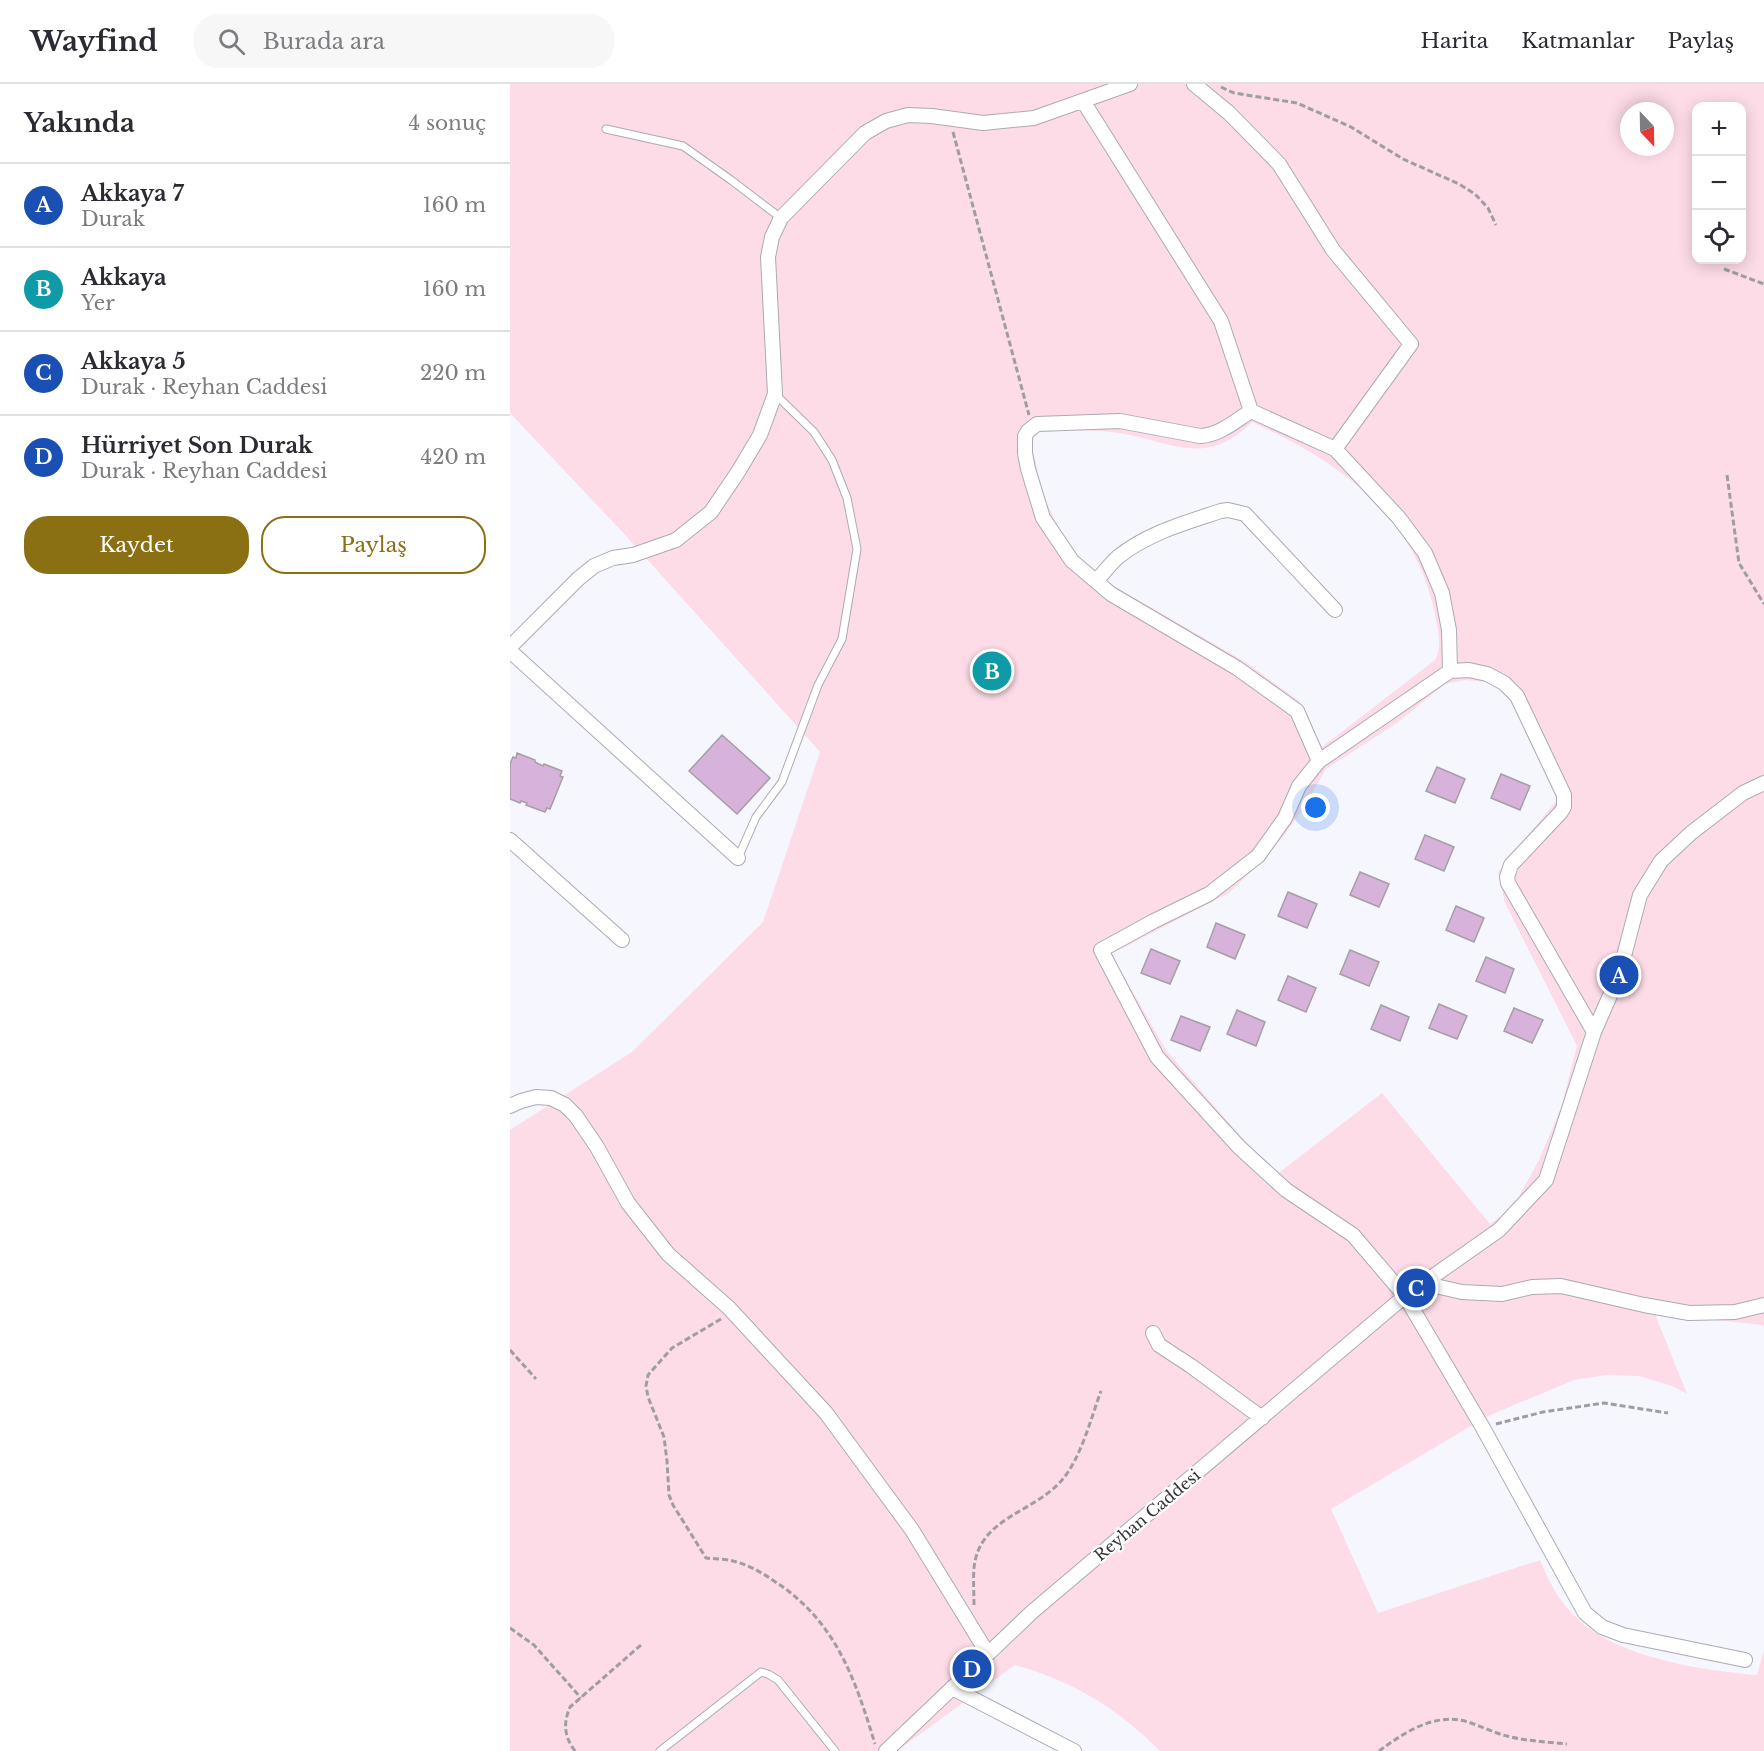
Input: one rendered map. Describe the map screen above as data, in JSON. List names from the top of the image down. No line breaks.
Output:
{"streets":{"street":["Reyhan Caddesi"]},"north":"bottom","page":{"header":"Wayfind","search":"Burada ara","nav":["Harita","Katmanlar","Paylaş"],"heading":["Yakında","4 sonuç"],"map_buttons":["+","−"],"list":[{"mark":"A","name":"Akkaya 7","note":"Durak","value":"160 m"},{"mark":"B","name":"Akkaya","note":"Yer","value":"160 m"},{"mark":"C","name":"Akkaya 5","note":"Durak · Reyhan Caddesi","value":"220 m"},{"mark":"D","name":"Hürriyet Son Durak","note":"Durak · Reyhan Caddesi","value":"420 m"}],"buttons":["Kaydet","Paylaş"],"pins":["B","A","C","D"]}}
